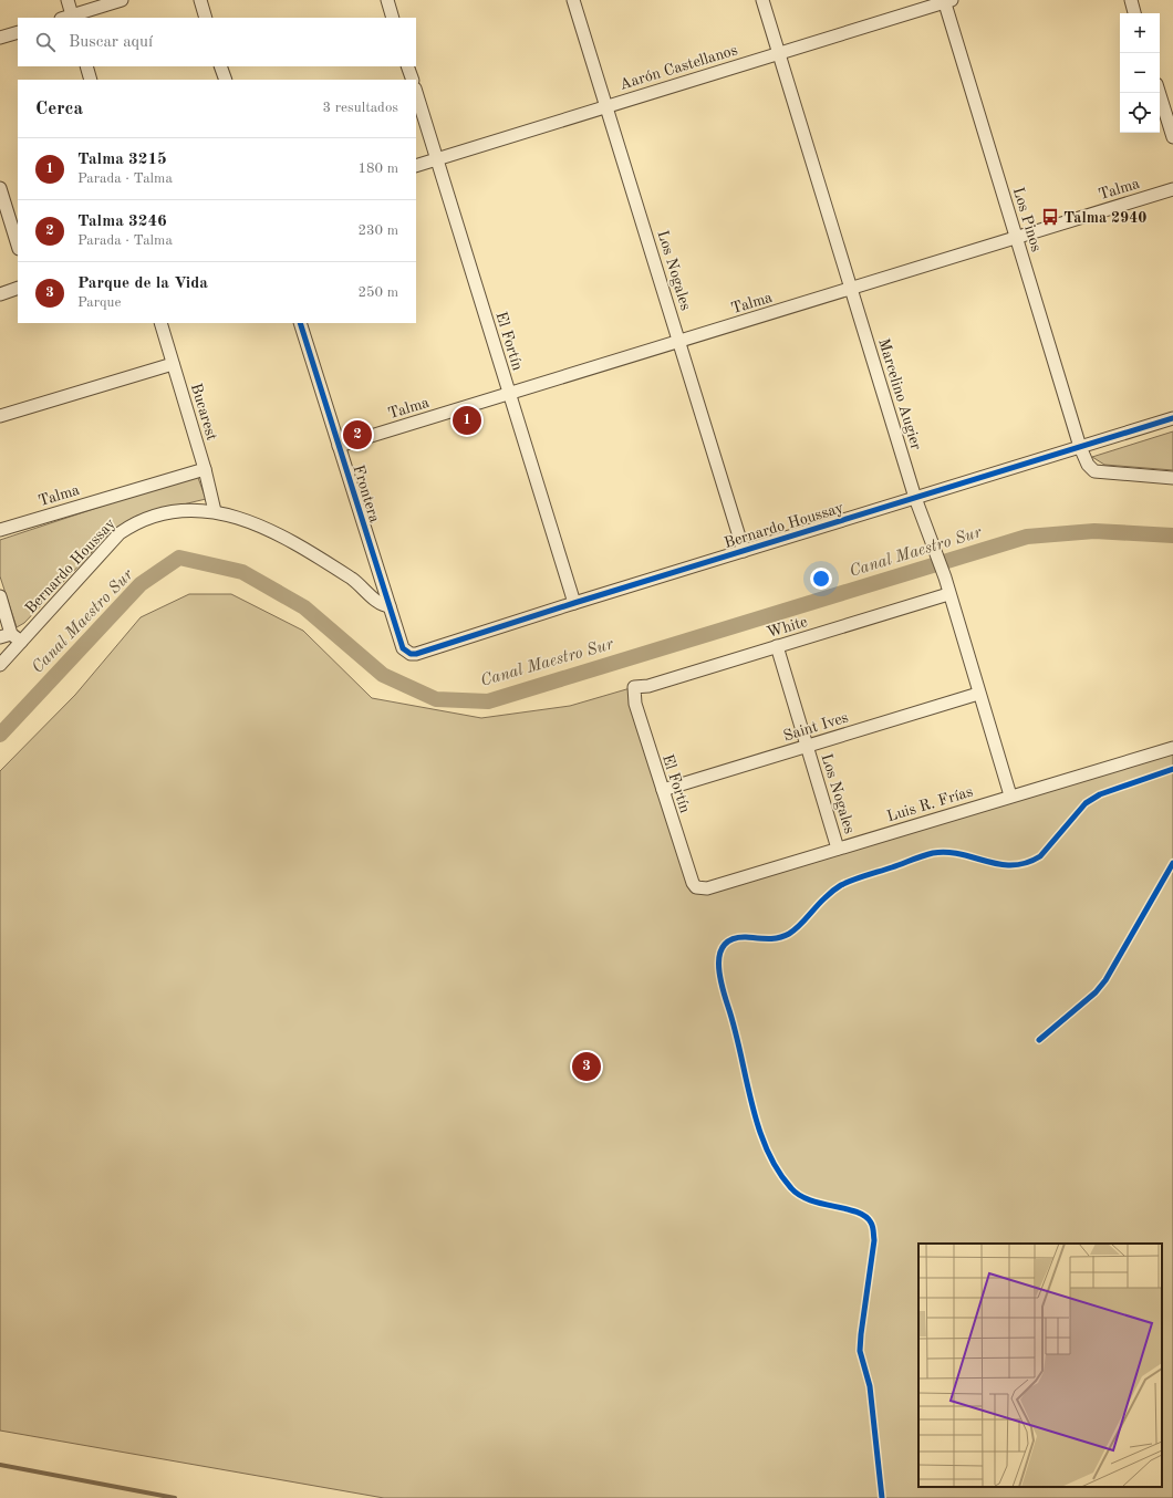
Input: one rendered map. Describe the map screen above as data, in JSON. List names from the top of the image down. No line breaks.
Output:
{"streets":{"street":["Aarón Castellanos","Talma","Los Pinos","Los Nogales","El Fortín","Marcelino Augier","Bucarest","Frontera","Bernardo Houssay","White","Saint Ives","Luis R. Frías"]},"crossings":[["Aarón Castellanos","Los Pinos"],["Aarón Castellanos","Los Nogales"],["Aarón Castellanos","El Fortín"],["Aarón Castellanos","Marcelino Augier"],["Talma","Los Pinos"],["Talma","Los Nogales"],["Talma","El Fortín"],["Talma","Marcelino Augier"],["Talma","Bucarest"],["Talma","Frontera"],["Los Pinos","Bernardo Houssay"],["Los Nogales","Bernardo Houssay"],["Los Nogales","White"],["Los Nogales","Saint Ives"],["Los Nogales","Luis R. Frías"],["El Fortín","Bernardo Houssay"],["El Fortín","White"],["El Fortín","Saint Ives"],["El Fortín","Luis R. Frías"],["Marcelino Augier","Bernardo Houssay"],["Marcelino Augier","White"],["Marcelino Augier","Saint Ives"],["Marcelino Augier","Luis R. Frías"],["Bucarest","Bernardo Houssay"],["Frontera","Bernardo Houssay"]],"water":["Canal Maestro Sur"],"places":{"bus stop":["Talma 2940"]},"page":{"map_buttons":["+","−"],"search":"Buscar aquí","heading":["Cerca","3 resultados"],"list":[{"mark":"1","name":"Talma 3215","note":"Parada · Talma","value":"180 m"},{"mark":"2","name":"Talma 3246","note":"Parada · Talma","value":"230 m"},{"mark":"3","name":"Parque de la Vida","note":"Parque","value":"250 m"}],"pins":["1","2","3"]}}
